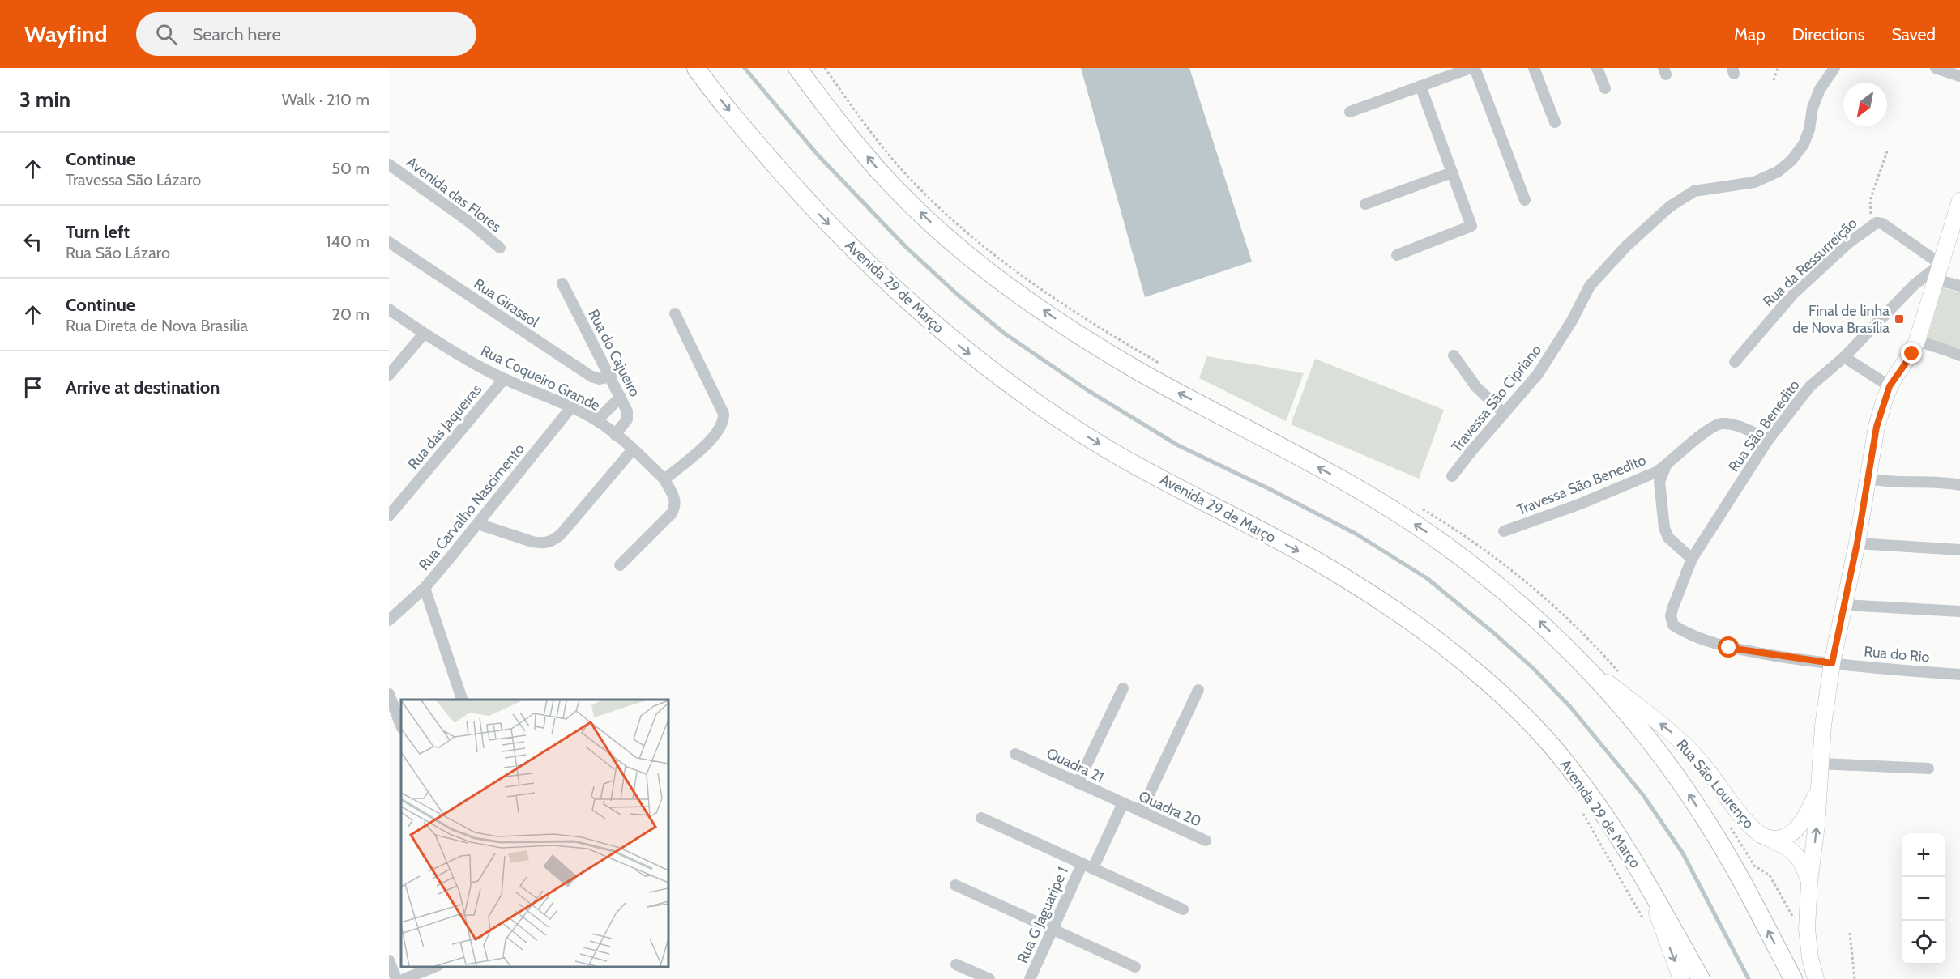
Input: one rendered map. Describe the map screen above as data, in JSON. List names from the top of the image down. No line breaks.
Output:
{"streets":{"main road":["Avenida 29 de Março","Rua São Lourenço"],"street":["Avenida das Flores","Rua da Ressurreição","Rua Girassol","Rua do Cajueiro","Rua Coqueiro Grande","Travessa São Cipriano","Rua São Benedito","Rua das Jaqueiras","Travessa São Benedito","Rua Carvalho Nascimento","Rua do Rio","Quadra 21","Quadra 20","Rua G Jaguaripe 1"]},"crossings":[["Rua da Ressurreição","Rua São Benedito"],["Rua da Ressurreição","Rua São Lourenço"],["Rua Girassol","Rua do Cajueiro"],["Rua do Cajueiro","Rua Coqueiro Grande"],["Rua Coqueiro Grande","Rua das Jaqueiras"],["Rua Coqueiro Grande","Rua Carvalho Nascimento"],["Rua São Benedito","Travessa São Benedito"],["Rua São Benedito","Rua do Rio"],["Rua São Benedito","Rua São Lourenço"],["Rua do Rio","Rua São Lourenço"],["Quadra 21","Quadra 20"],["Quadra 21","Rua G Jaguaripe 1"],["Quadra 20","Rua G Jaguaripe 1"]],"places":{"transit":["Final de linha de Nova Brasília"]},"north":"bottom left","page":{"header":"Wayfind","search":"Search here","nav":["Map","Directions","Saved"],"heading":["3 min","Walk · 210 m"],"list":[["Continue","Travessa São Lázaro","50 m"],["Turn left","Rua São Lázaro","140 m"],["Continue","Rua Direta de Nova Brasilia","20 m"],"Arrive at destination"],"map_buttons":["+","−"]}}
